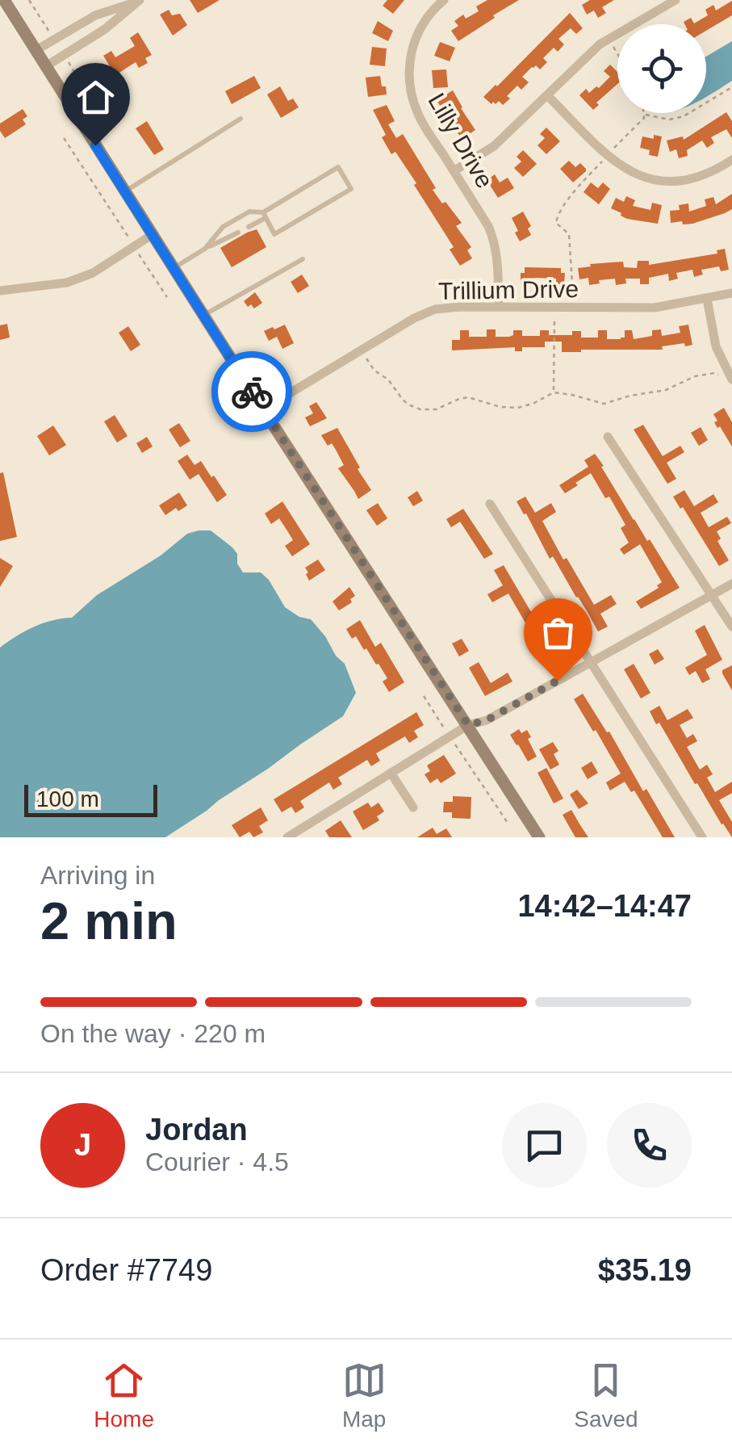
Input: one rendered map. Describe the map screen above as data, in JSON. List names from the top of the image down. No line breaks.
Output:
{"streets":{"street":["Lilly Drive","Trillium Drive"]},"crossings":[["Lilly Drive","Trillium Drive"]],"scale_bar":"100 m","page":{"scale":"100 m","heading":["2 min","Arriving in","14:42–14:47"],"panel":["Jordan","Courier · 4.5","Order #7749","$35.19"],"bar":"On the way · 220 m","round":"J","tabs":["Home","Map","Saved"]}}
